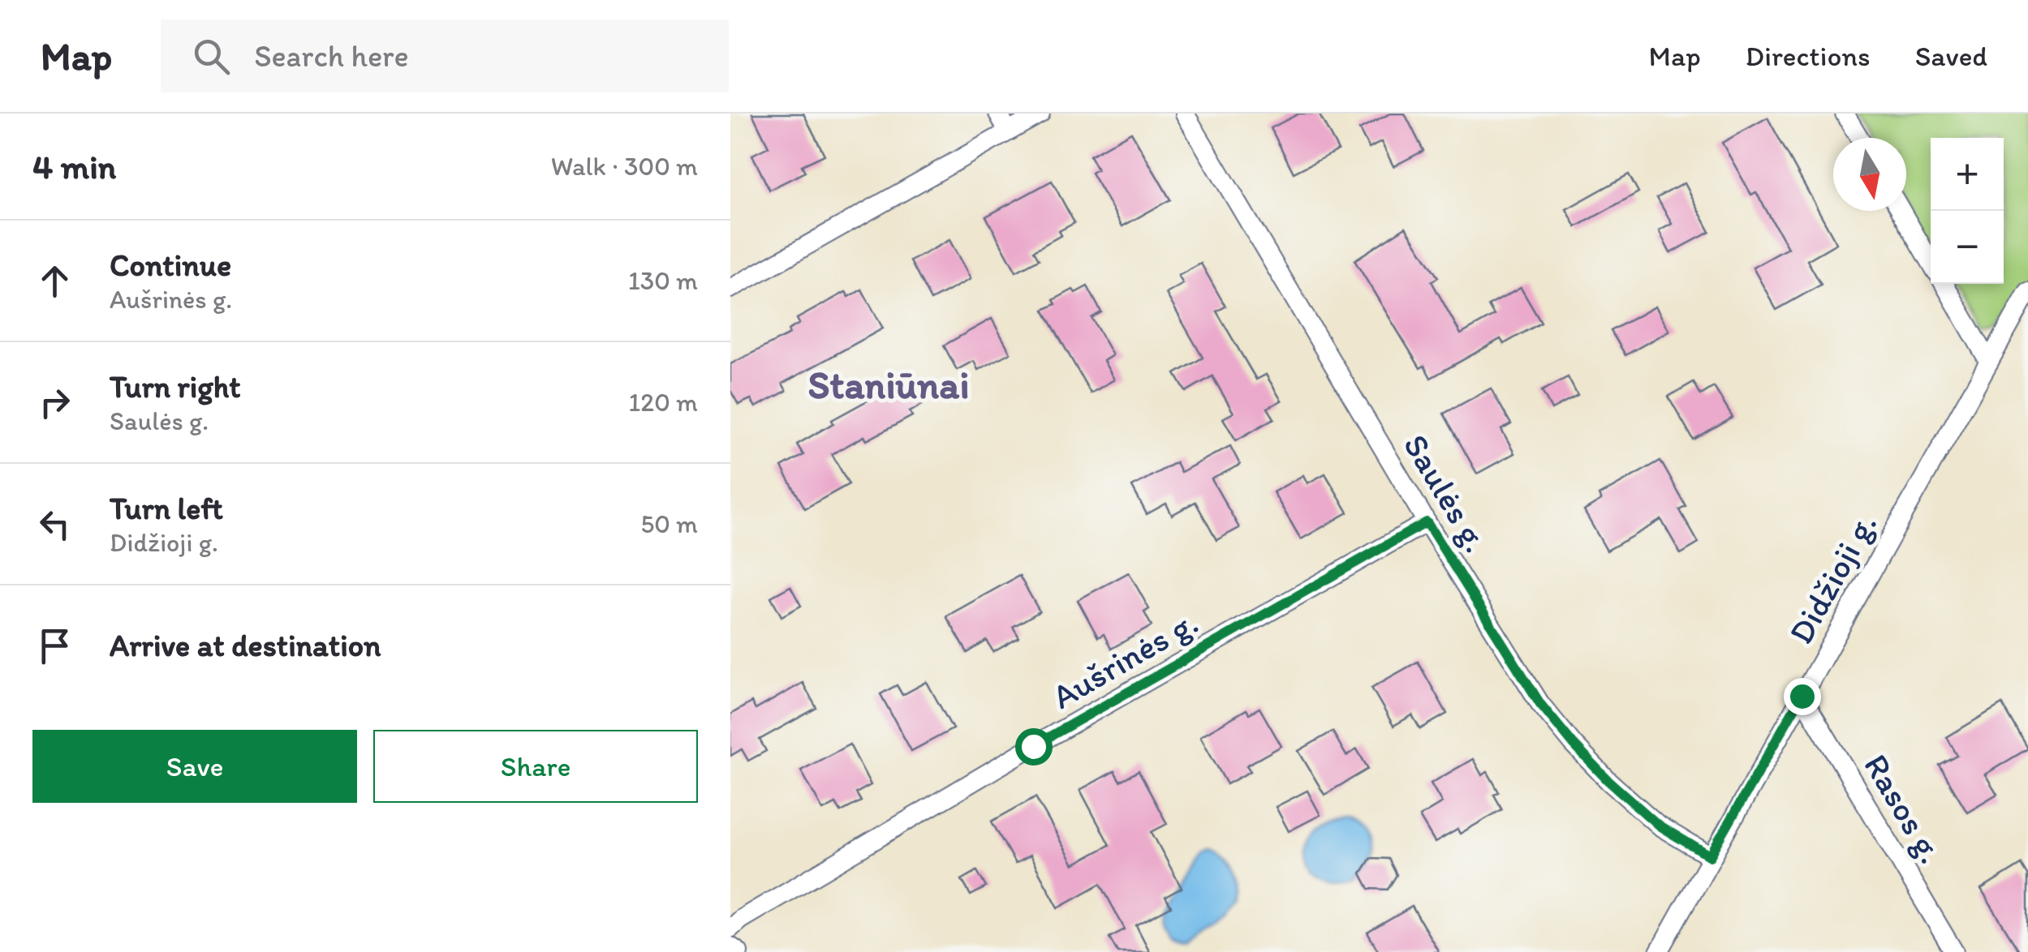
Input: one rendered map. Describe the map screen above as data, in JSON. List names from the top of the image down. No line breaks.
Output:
{"streets":{"street":["Saulės g.","Didžioji g.","Aušrinės g.","Rasos g."]},"crossings":[["Saulės g.","Didžioji g."],["Saulės g.","Aušrinės g."],["Didžioji g.","Rasos g."]],"districts":["Staniūnai"],"north":"bottom","page":{"header":"Map","search":"Search here","nav":["Map","Directions","Saved"],"heading":["4 min","Walk · 300 m"],"map_buttons":["+","−"],"list":[["Continue","Aušrinės g.","130 m"],["Turn right","Saulės g.","120 m"],["Turn left","Didžioji g.","50 m"],"Arrive at destination"],"buttons":["Save","Share"]}}
